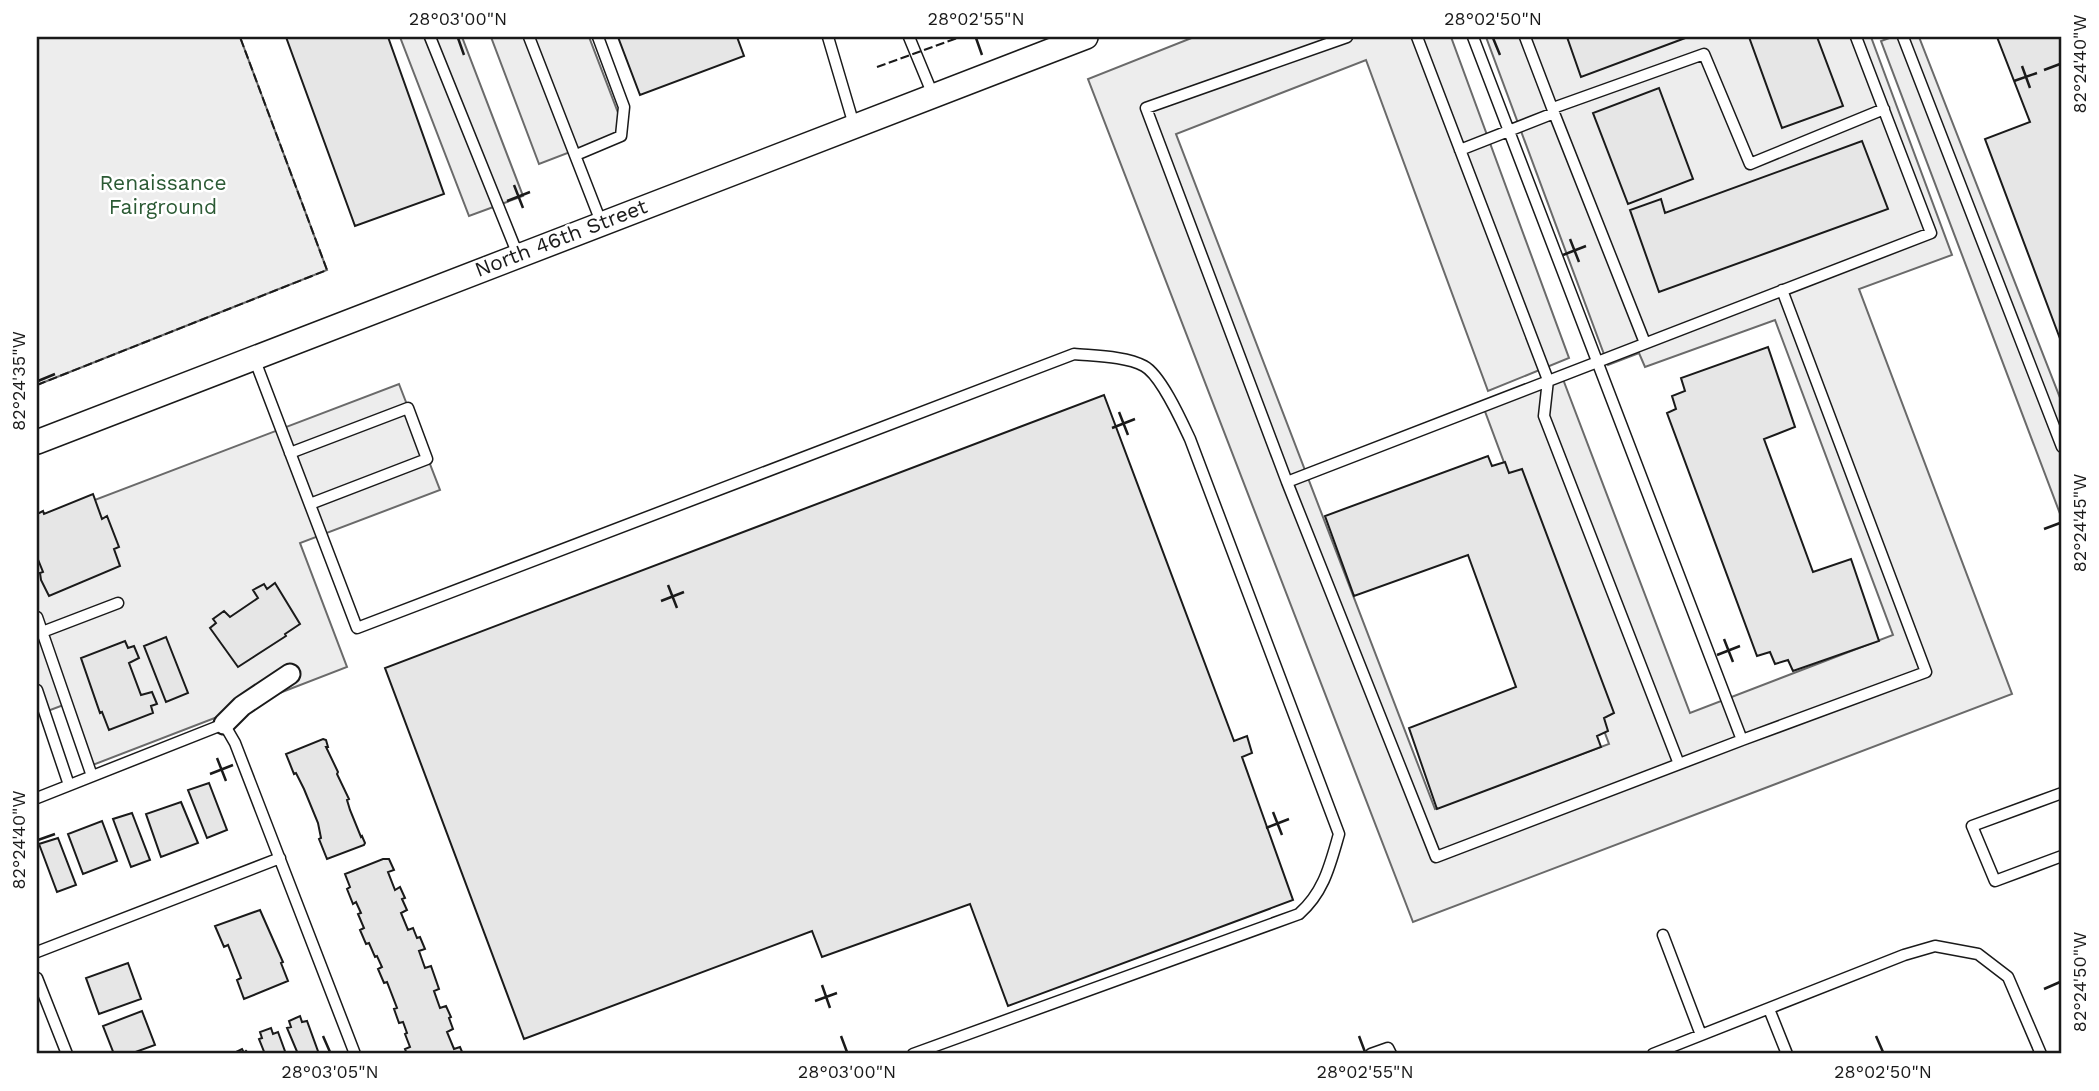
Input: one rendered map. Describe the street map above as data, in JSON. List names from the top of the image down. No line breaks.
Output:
{"streets":{"street":["North 46th Street"]},"parks":["Renaissance Fairground"],"coordinates":["28°03'00\"N","28°02'55\"N","28°02'50\"N","82°24'40\"W","82°24'35\"W","82°24'45\"W","82°24'50\"W","28°03'05\"N"]}
